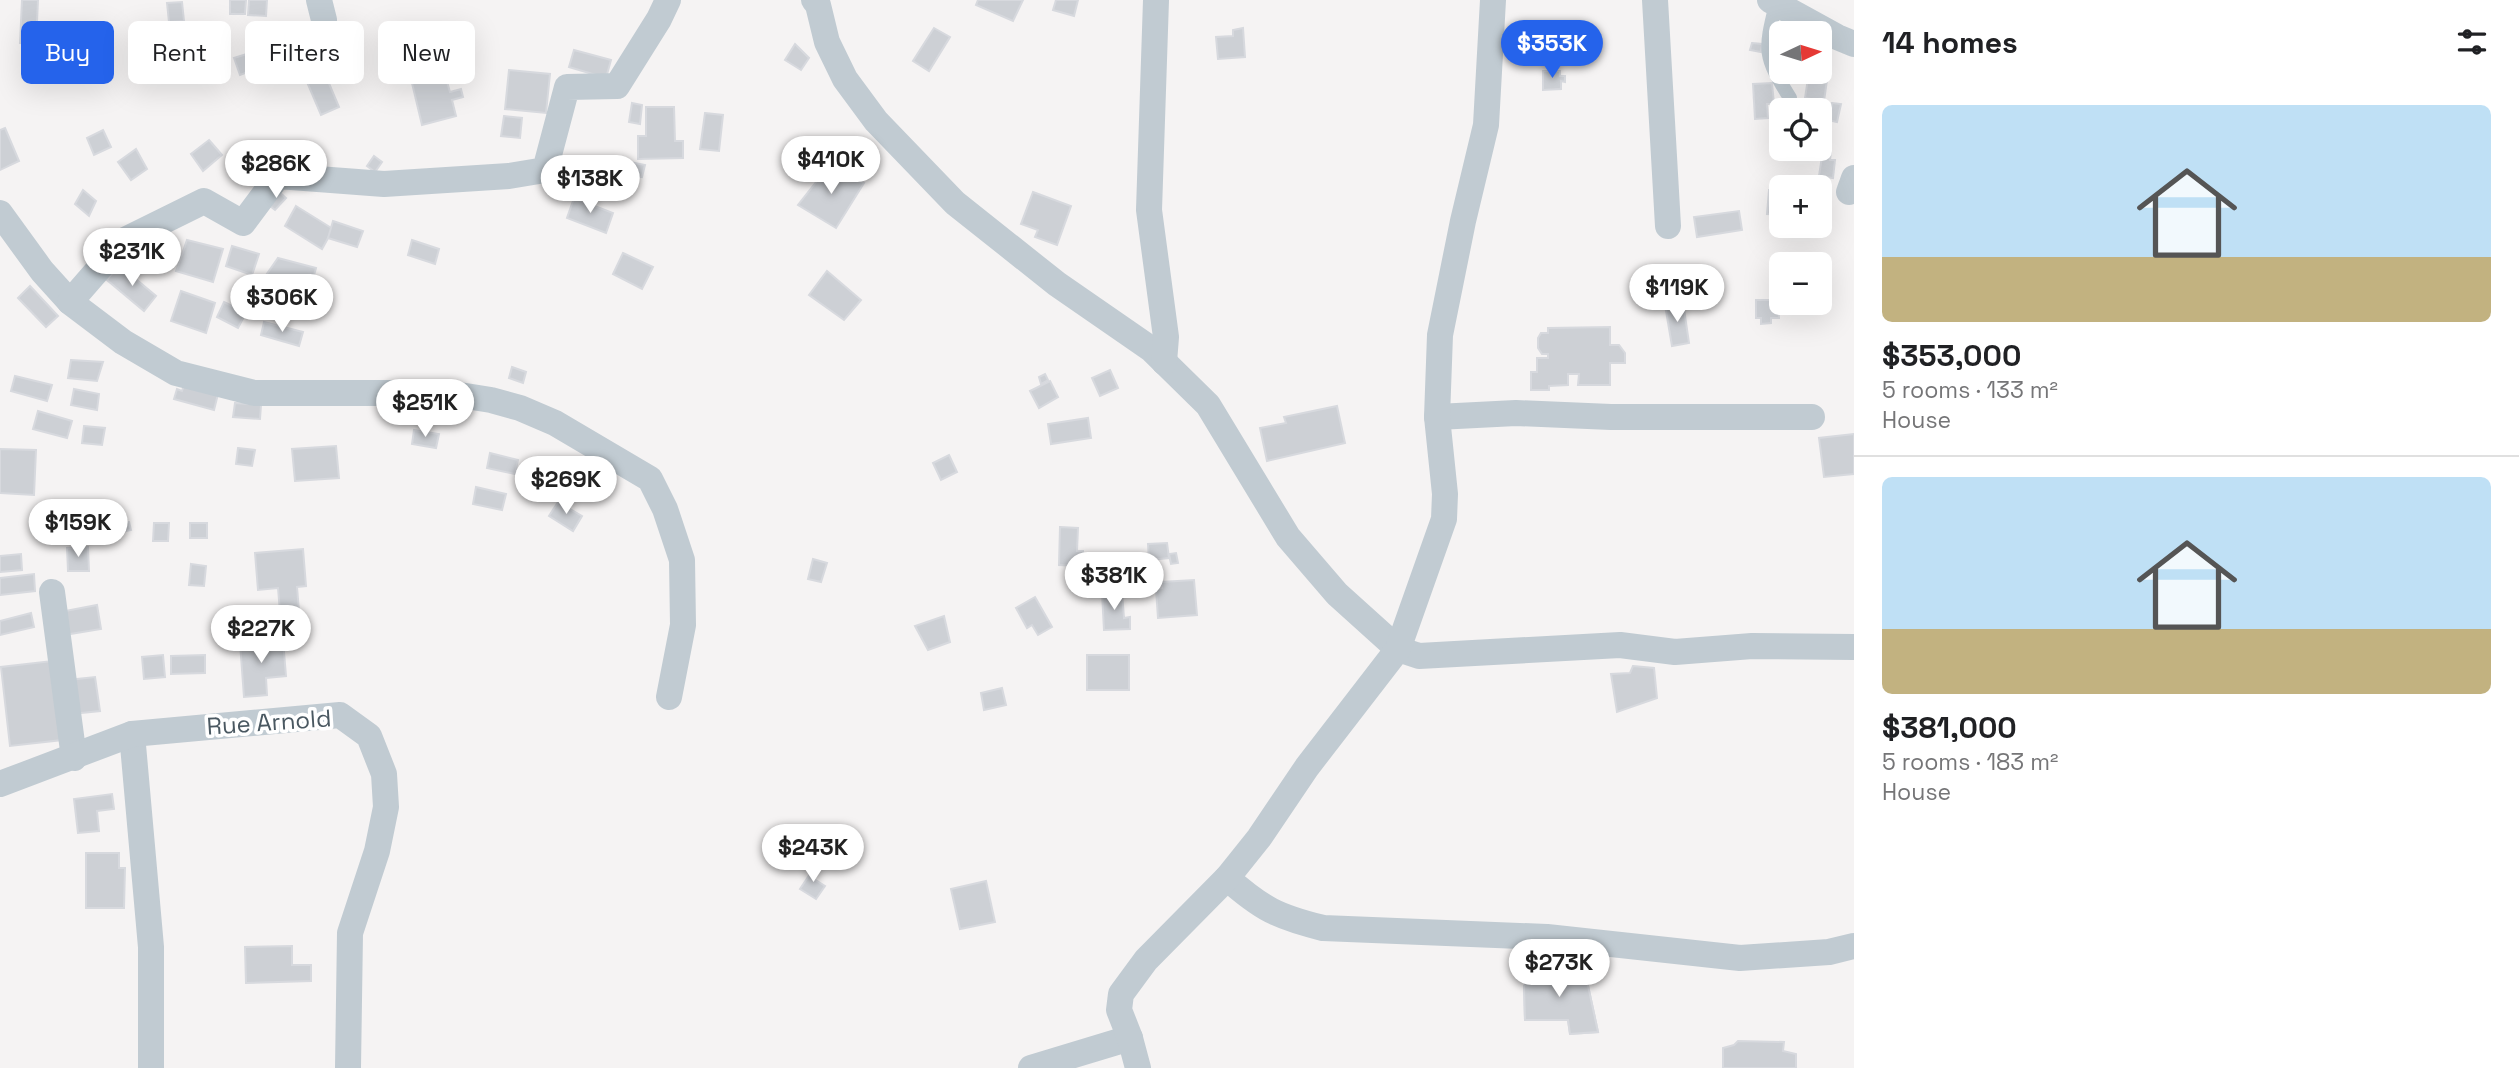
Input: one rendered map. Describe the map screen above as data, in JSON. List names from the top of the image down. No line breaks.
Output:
{"streets":{"street":["Rue Arnold"]},"north":"right","page":{"heading":"14 homes","price":["$353K","$410K","$286K","$138K","$231K","$119K","$306K","$251K","$269K","$159K","$381K","$227K","$243K","$273K"],"map_buttons":["+","−"],"chip":["Buy","Rent","Filters","New"],"list":[{"name":"$353,000","note":"5 rooms · 133 m² · House"},{"name":"$381,000","note":"5 rooms · 183 m² · House"}]}}
